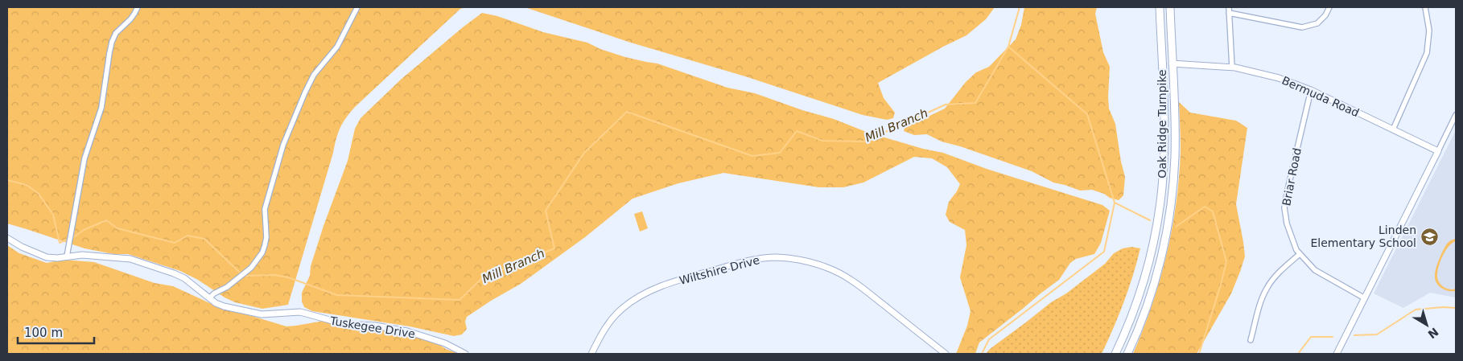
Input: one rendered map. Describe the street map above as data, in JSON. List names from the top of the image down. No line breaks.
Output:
{"streets":{"highway":["Oak Ridge Turnpike"],"street":["Bermuda Road","Briar Road","Wiltshire Drive","Tuskegee Drive"]},"crossings":[["Bermuda Road","Oak Ridge Turnpike"],["Bermuda Road","Briar Road"]],"water":["Mill Branch"],"places":{"school or university":["Linden Elementary School"]},"scale_bar":"100 m","north":"bottom right"}
